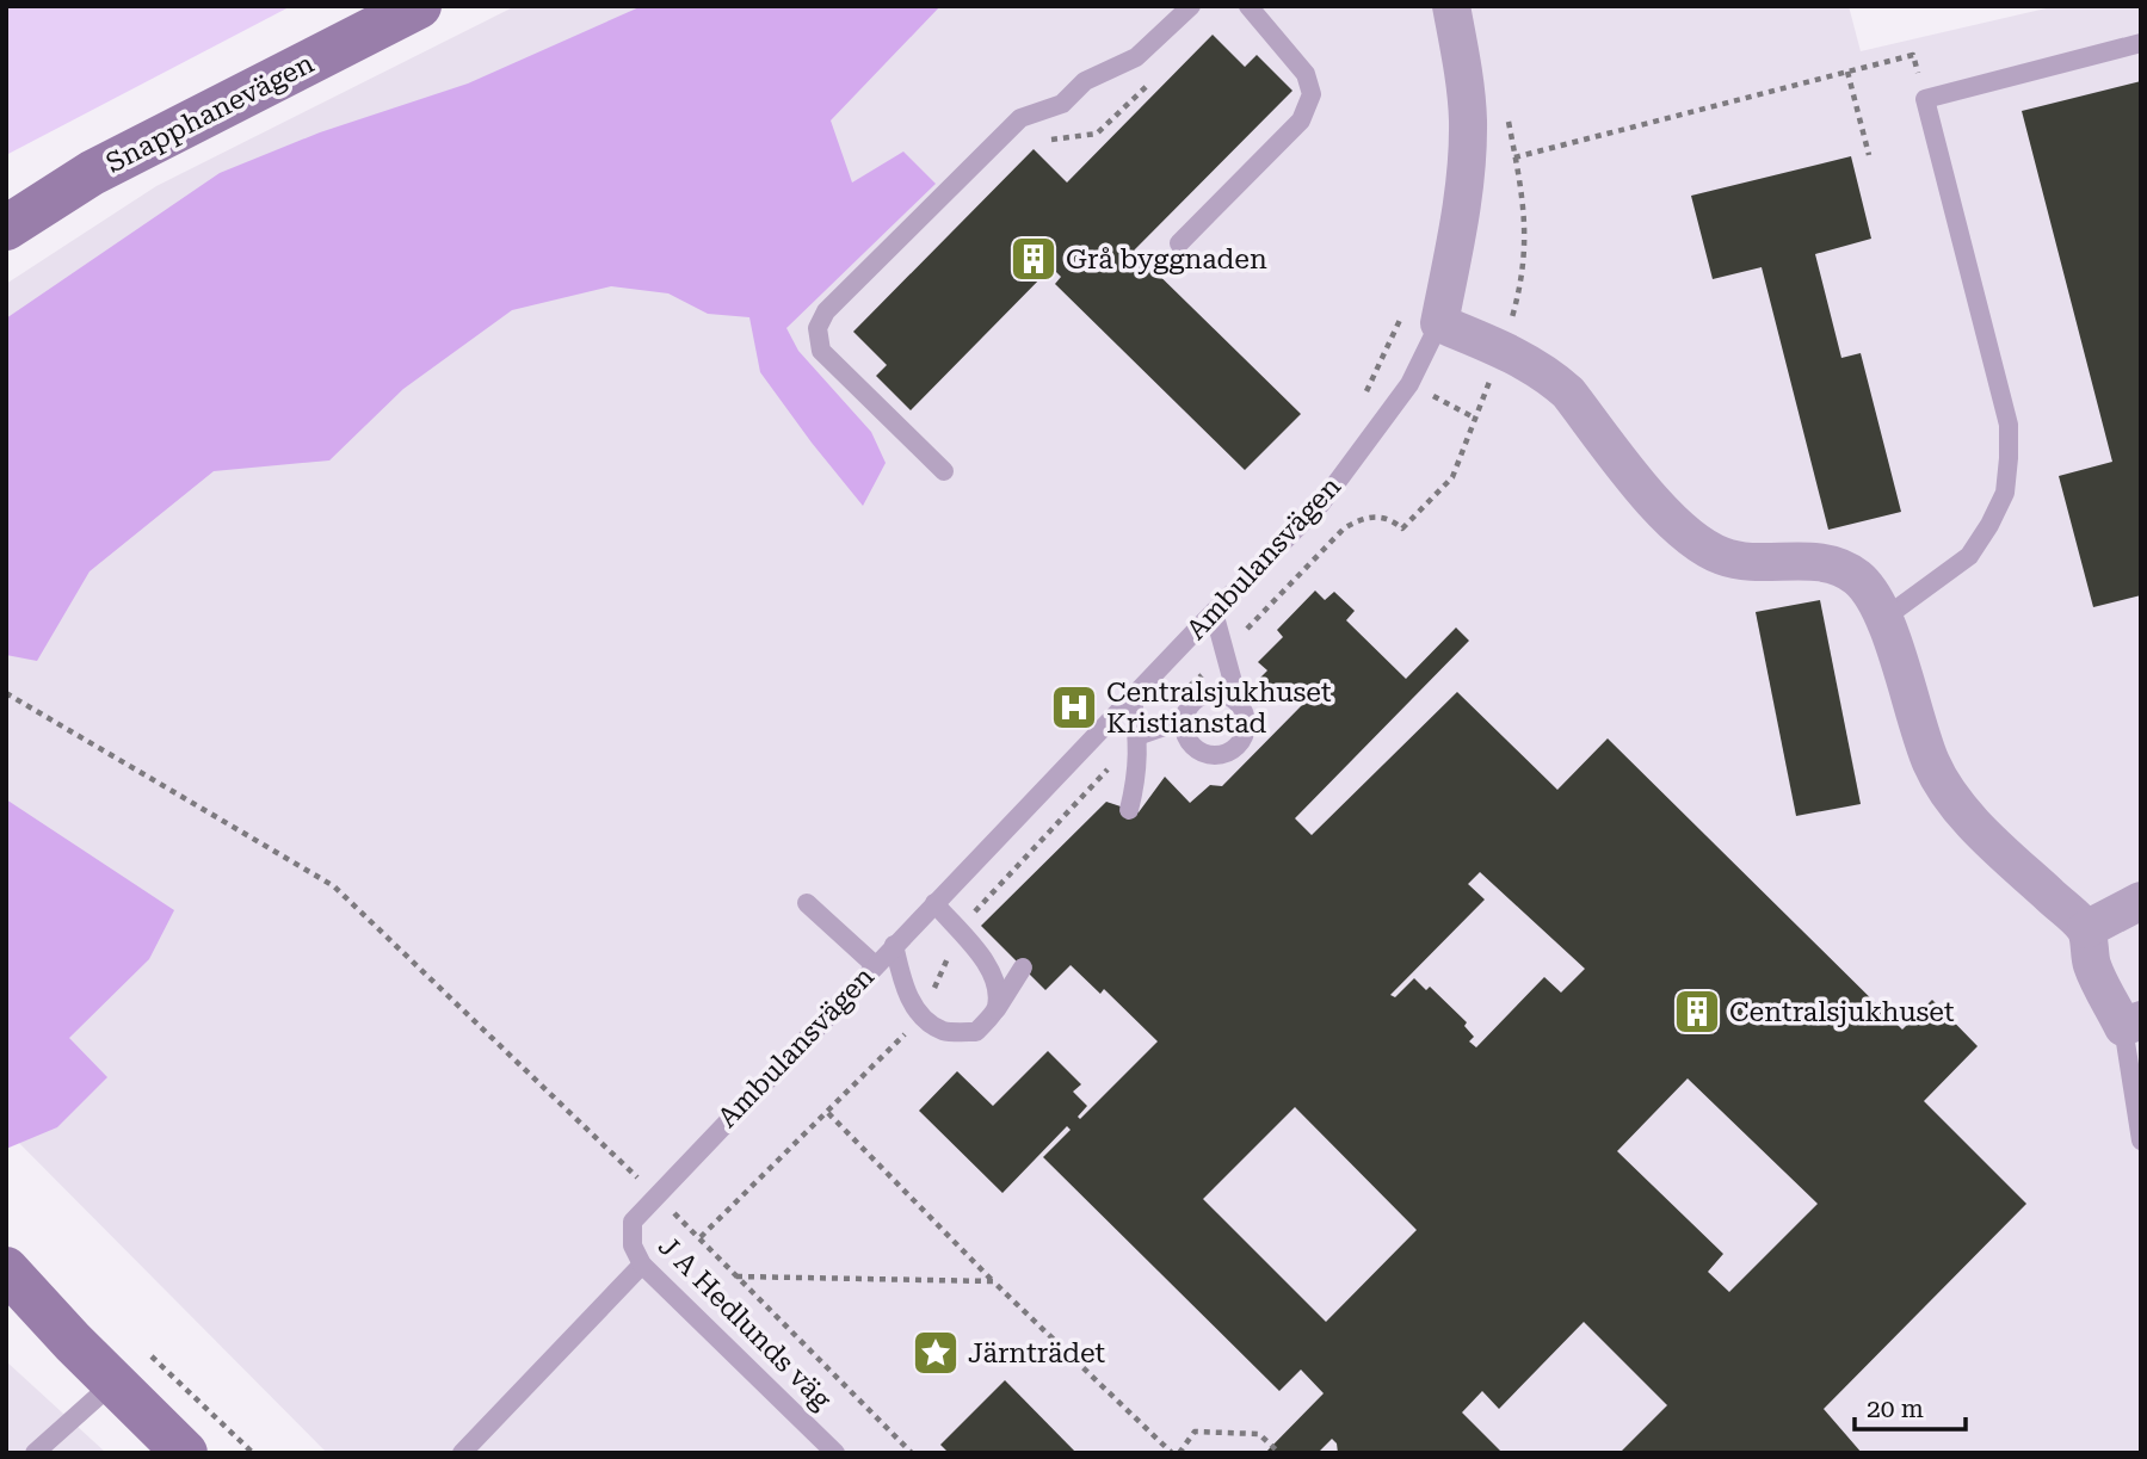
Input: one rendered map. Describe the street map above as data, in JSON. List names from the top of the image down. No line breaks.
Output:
{"streets":{"main road":["Snapphanevägen"],"street":["Ambulansvägen"],"lane":["J A Hedlunds väg"]},"crossings":[["Ambulansvägen","J A Hedlunds väg"]],"places":{"building":["Grå byggnaden","Centralsjukhuset"],"hospital":["Centralsjukhuset Kristianstad"],"place":["Järnträdet"]},"scale_bar":"20 m"}
